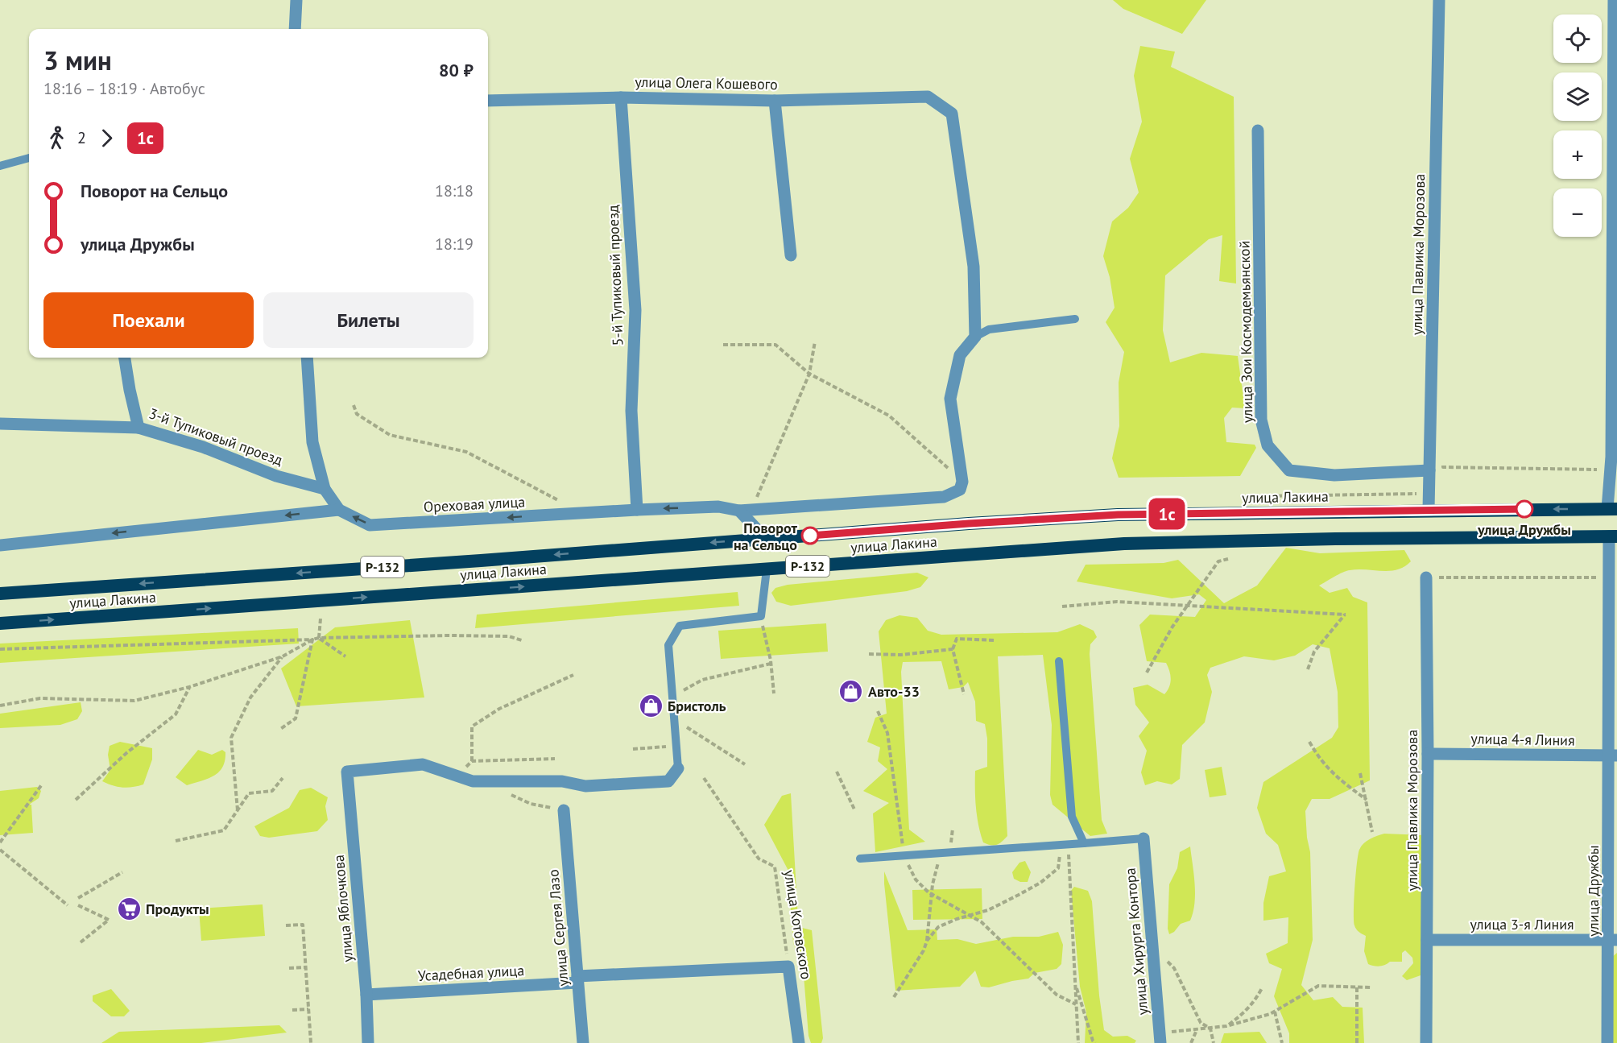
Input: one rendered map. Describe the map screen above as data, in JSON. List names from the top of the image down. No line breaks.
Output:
{"streets":{"highway":["улица Лакина","Р-132"],"street":["улица Олега Кошевого","улица Павлика Морозова","5-й Тупиковый проезд","улица Зои Космодемьянской","3-й Тупиковый проезд","Ореховая улица","улица 4-я Линия","улица Дружбы","улица Яблочкова","улица 3-я Линия","улица Котовского","улица Сергея Лазо","улица Хирурга Контора","Усадебная улица"]},"crossings":[["улица Олега Кошевого","5-й Тупиковый проезд"],["улица Павлика Морозова","улица Зои Космодемьянской"],["улица Павлика Морозова","улица Лакина"],["улица Павлика Морозова","улица 4-я Линия"],["улица Павлика Морозова","улица 3-я Линия"],["5-й Тупиковый проезд","Ореховая улица"],["3-й Тупиковый проезд","Ореховая улица"],["улица Лакина","улица Дружбы"],["улица 4-я Линия","улица Дружбы"],["улица Дружбы","улица 3-я Линия"],["улица Яблочкова","Усадебная улица"],["улица Котовского","Усадебная улица"],["улица Сергея Лазо","Усадебная улица"]],"one_way":["Ореховая улица"],"places":{"other":["улица Дружбы","Поворот на Сельцо"],"shop":["Авто-33","Бристоль"],"supermarket":["Продукты"]},"lines":["bus line 1с"],"page":{"on_map":"1с","map_buttons":["+","−"],"heading":["3 мин","18:16 – 18:19 · Автобус","80 ₽"],"legs":["2","1с"],"list":[{"name":"Поворот на Сельцо","value":"18:18"},{"name":"улица Дружбы","value":"18:19"}],"buttons":["Поехали","Билеты"]}}
